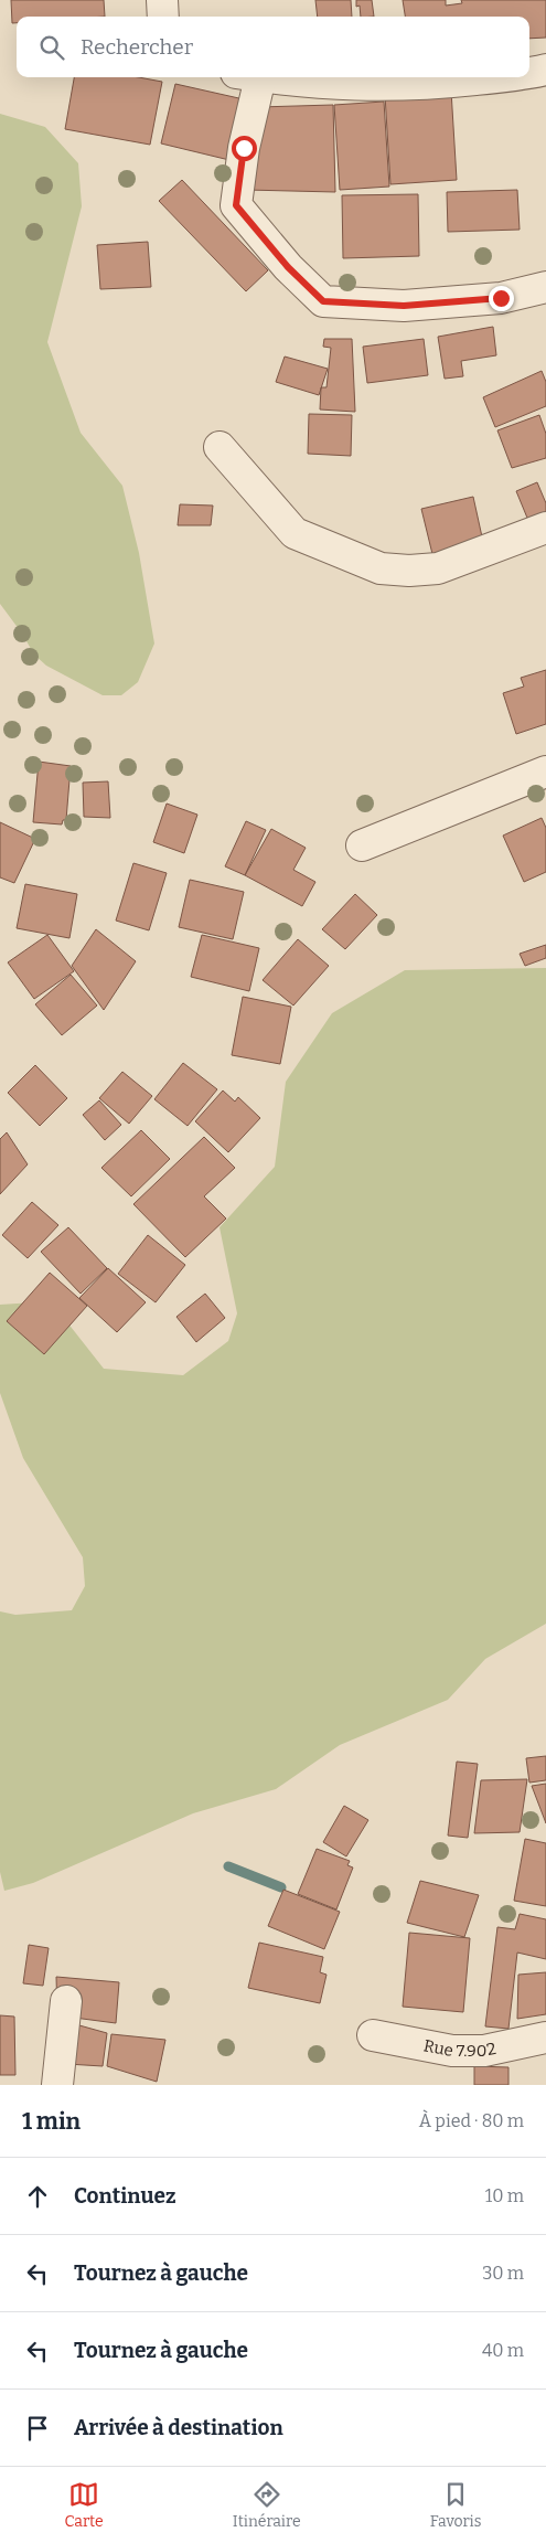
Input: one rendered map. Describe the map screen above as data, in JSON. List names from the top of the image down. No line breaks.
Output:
{"streets":{"street":["Rue 7.902"]},"page":{"search":"Rechercher","heading":["1 min","À pied · 80 m"],"list":[["Continuez","10 m"],["Tournez à gauche","30 m"],["Tournez à gauche","40 m"],"Arrivée à destination"],"nav":["Carte","Itinéraire","Favoris"]}}
